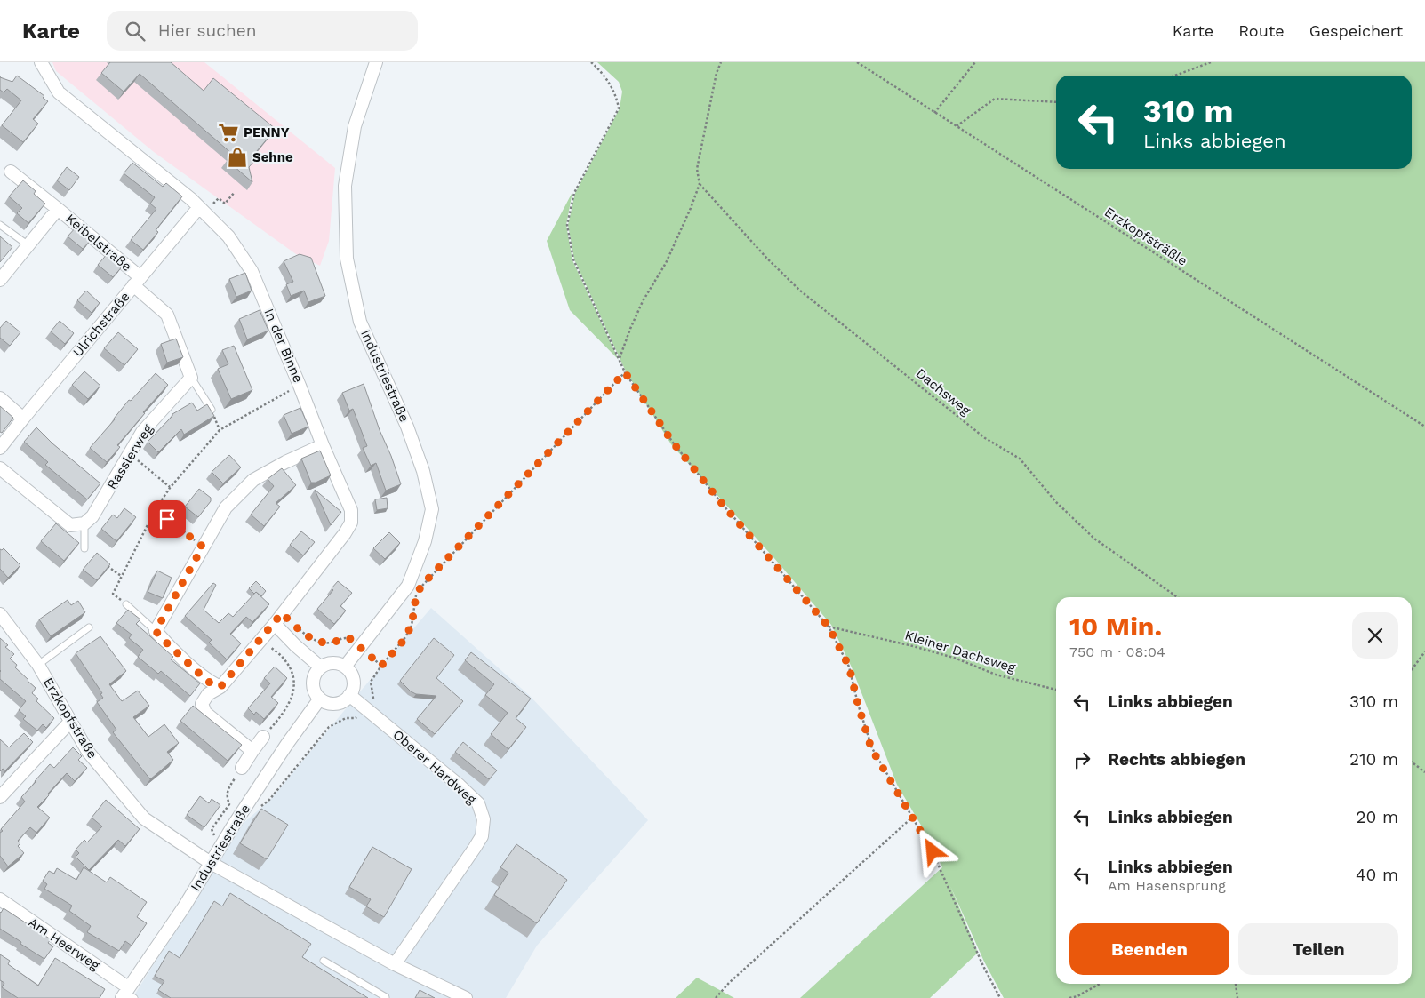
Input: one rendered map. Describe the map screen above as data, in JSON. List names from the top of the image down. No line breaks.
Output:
{"streets":{"street":["Keibelstraße","Ulrichstraße","In der Binne","Industriestraße","Rasslerweg","Erzkopfstraße","Oberer Hardweg","Am Heerweg"],"path":["Erzkopfsträßle","Dachsweg","Kleiner Dachsweg"]},"crossings":[["Keibelstraße","Ulrichstraße"],["Ulrichstraße","In der Binne"],["Industriestraße","Erzkopfstraße"],["Industriestraße","Oberer Hardweg"],["Industriestraße","Am Heerweg"]],"places":{"supermarket":["PENNY"],"shop":["Sehne"]},"page":{"header":"Karte","search":"Hier suchen","nav":["Karte","Route","Gespeichert"],"turn":["310 m","Links abbiegen"],"heading":["10 Min.","750 m · 08:04"],"list":[{"name":"Links abbiegen","value":"310 m"},{"name":"Rechts abbiegen","value":"210 m"},{"name":"Links abbiegen","value":"20 m"},{"name":"Links abbiegen","note":"Am Hasensprung","value":"40 m"}],"buttons":["Beenden","Teilen"]}}
